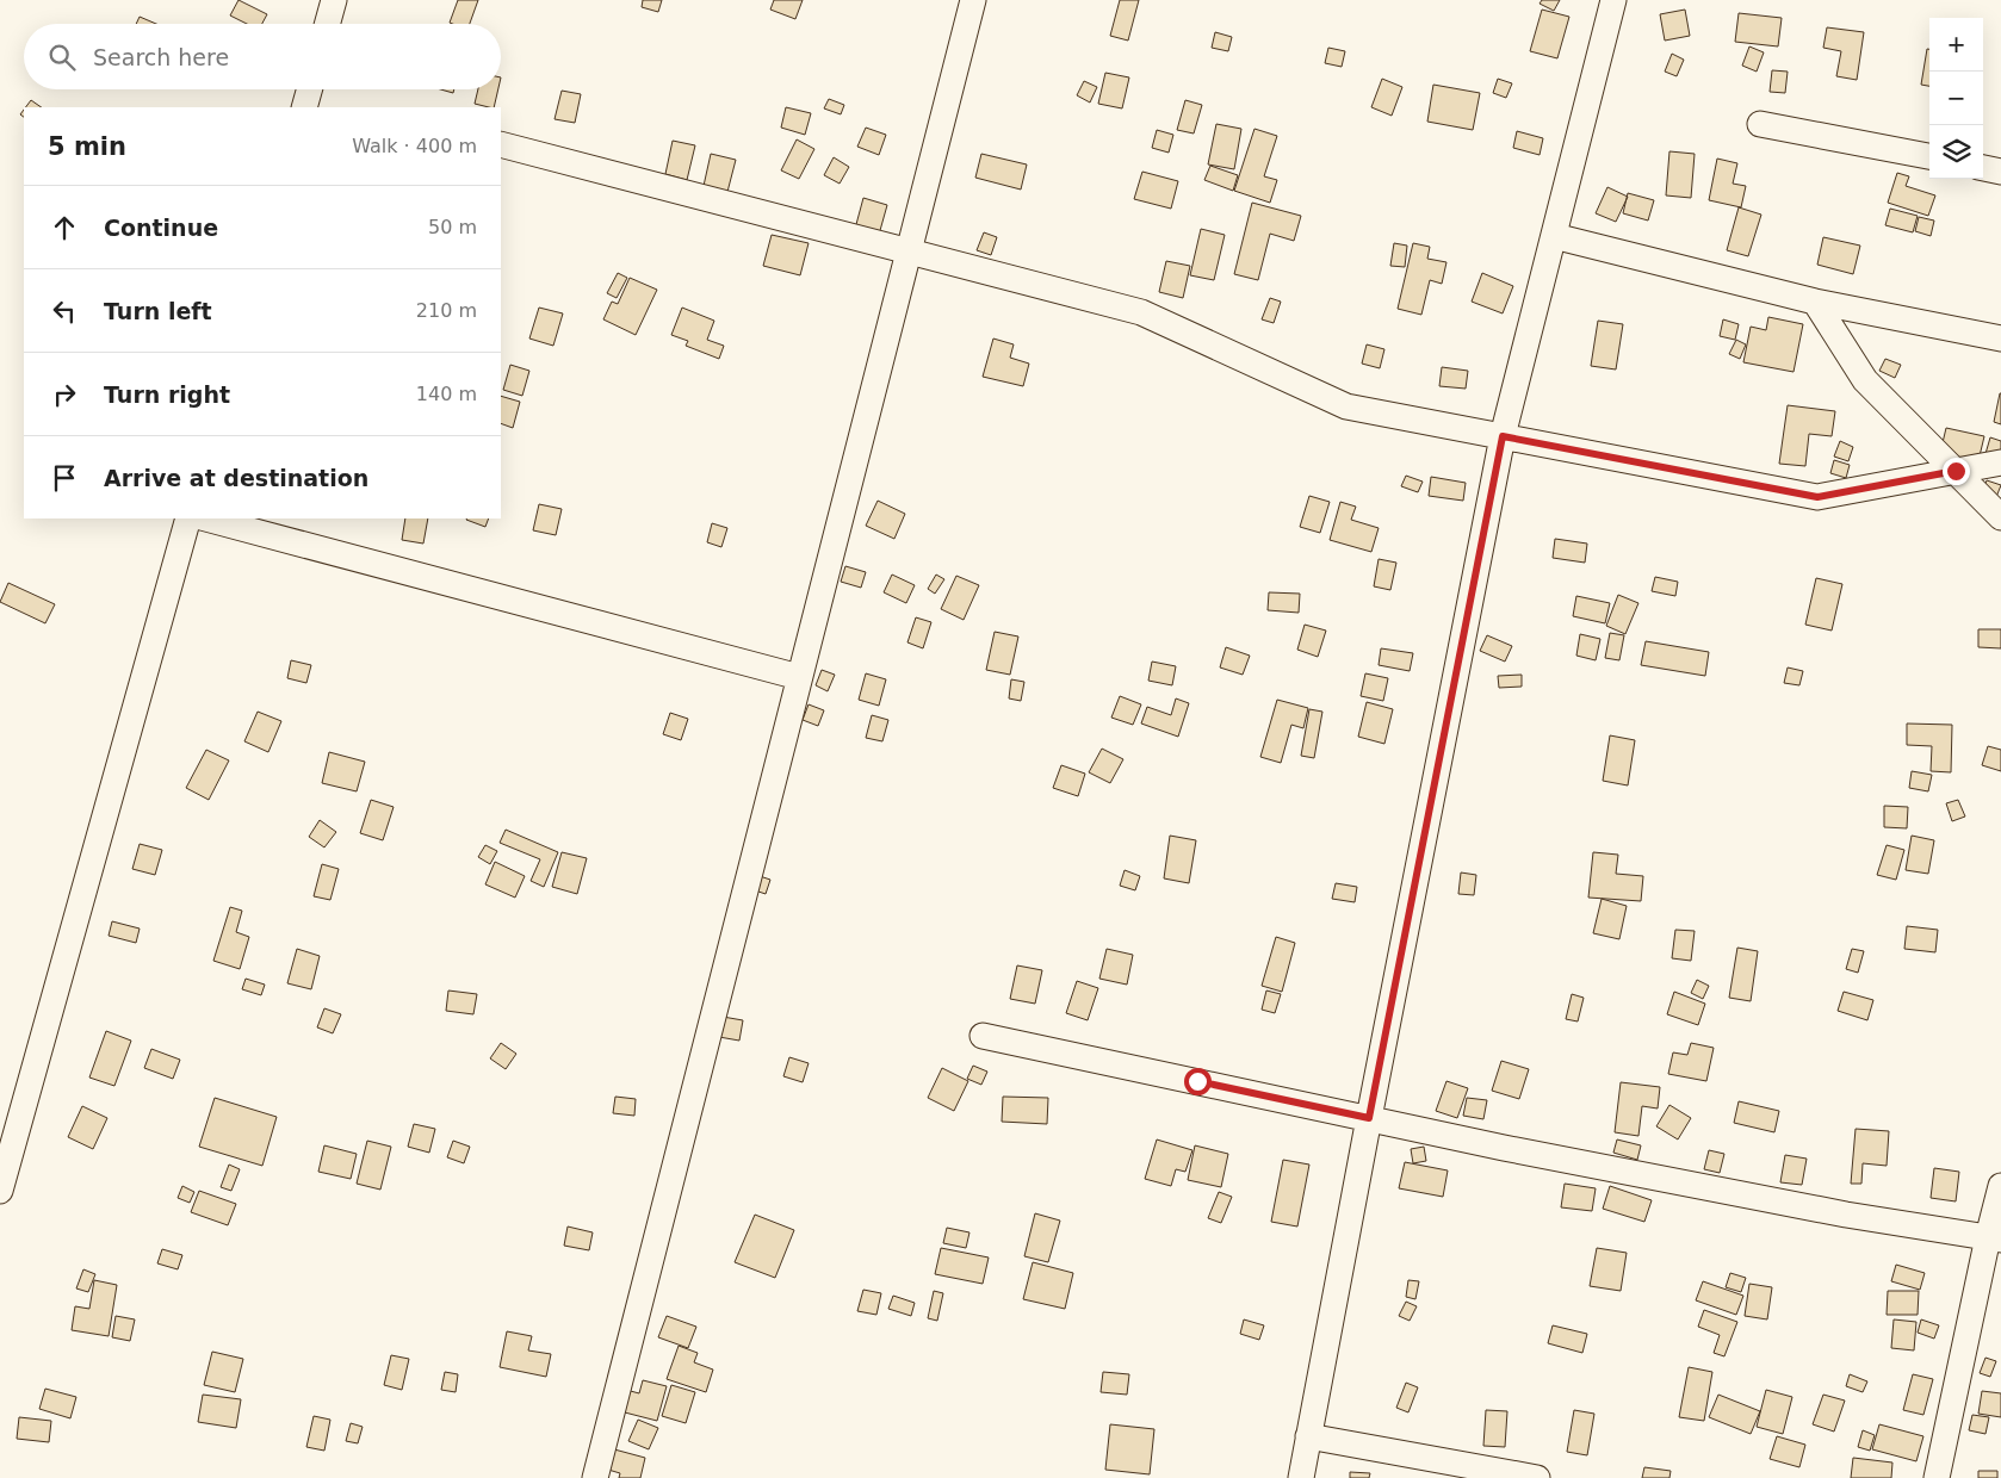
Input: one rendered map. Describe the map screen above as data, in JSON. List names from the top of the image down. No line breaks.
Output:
{"page":{"map_buttons":["+","−"],"search":"Search here","heading":["5 min","Walk · 400 m"],"list":[["Continue","50 m"],["Turn left","210 m"],["Turn right","140 m"],"Arrive at destination"]}}
